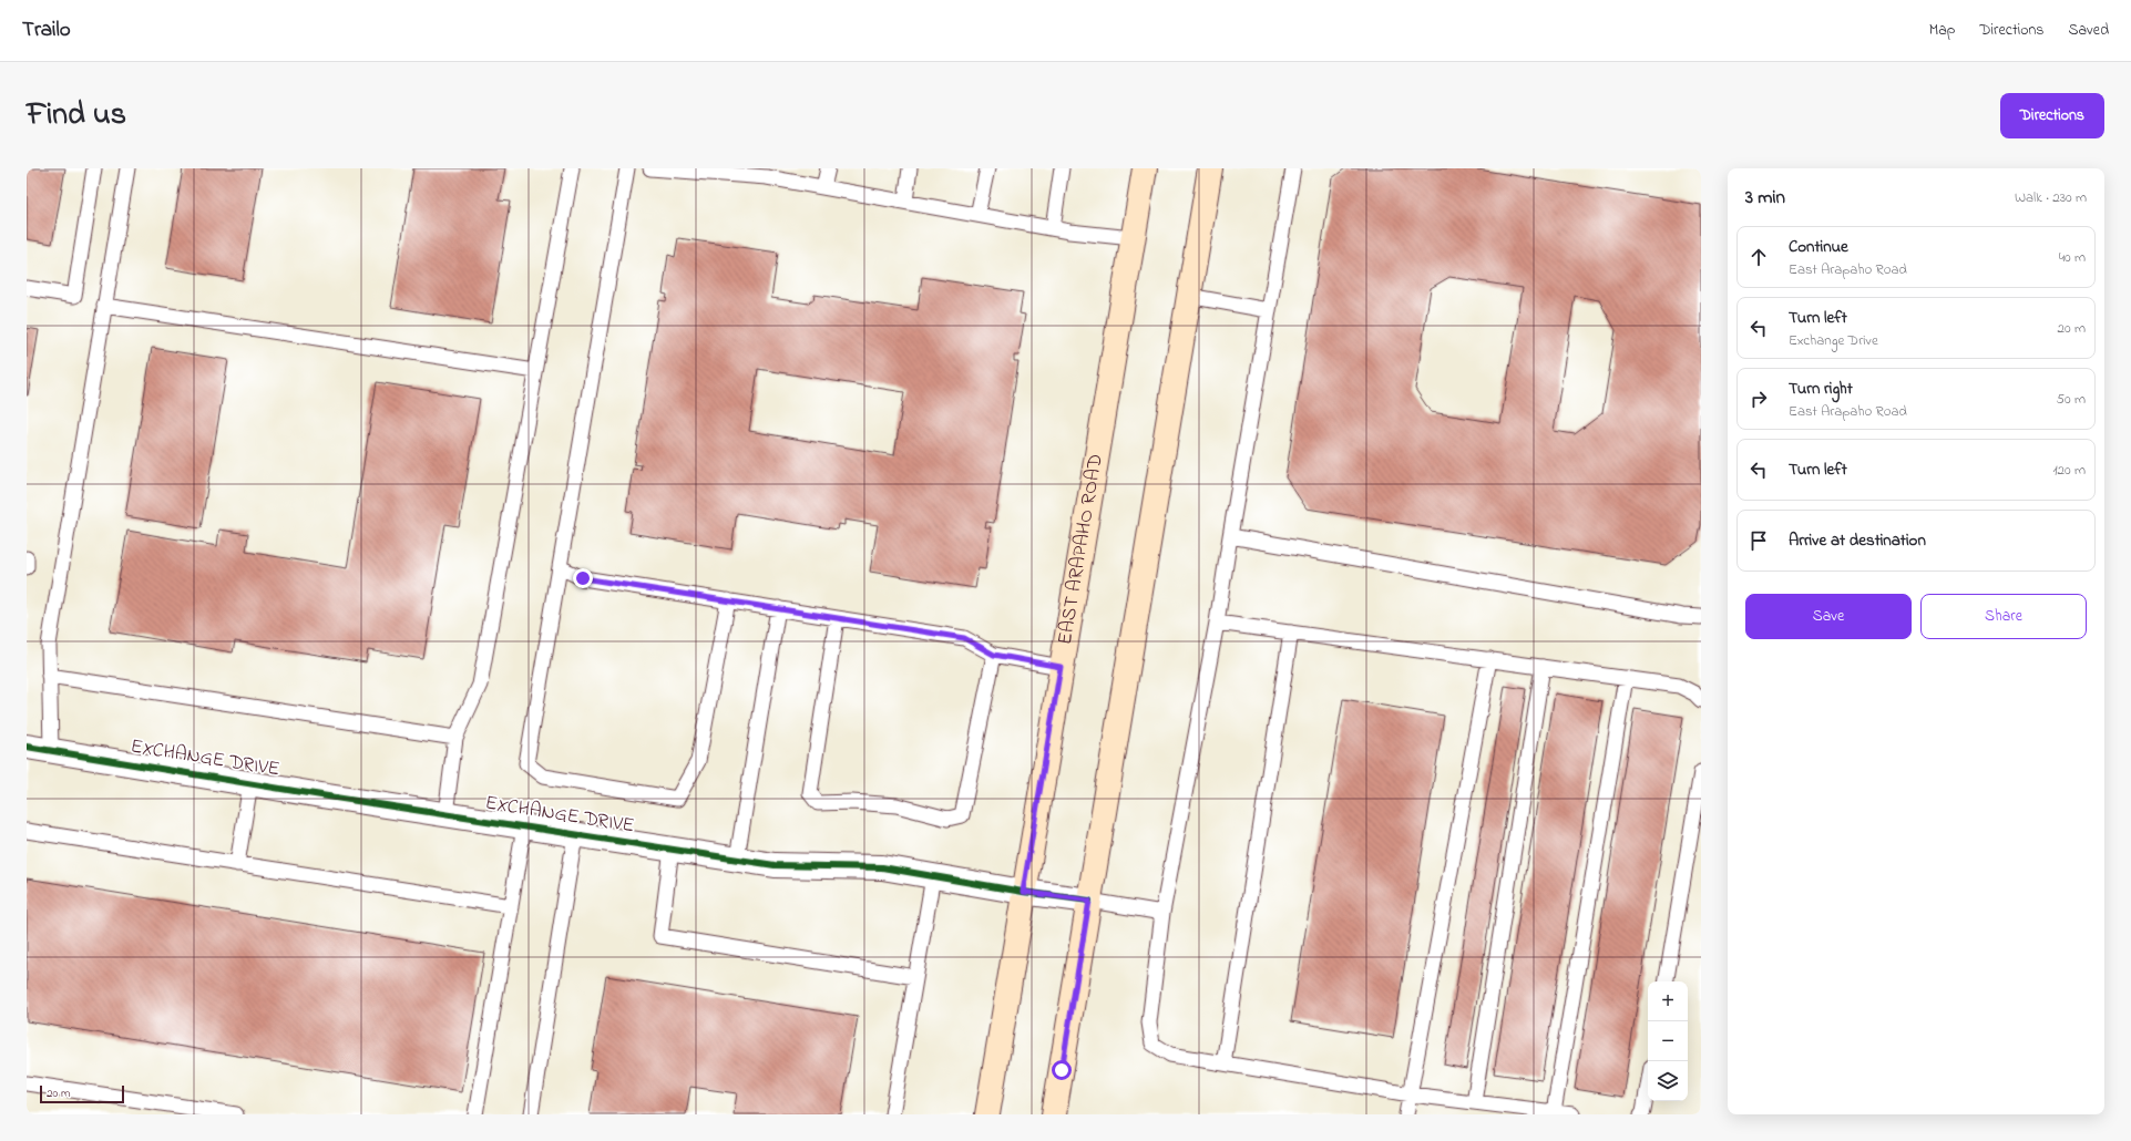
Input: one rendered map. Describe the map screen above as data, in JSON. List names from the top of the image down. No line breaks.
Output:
{"streets":{"main road":["EAST ARAPAHO ROAD"],"street":["EXCHANGE DRIVE"]},"crossings":[["EAST ARAPAHO ROAD","EXCHANGE DRIVE"]],"scale_bar":"20 m","page":{"header":"Trailo","nav":["Map","Directions","Saved"],"title":"Find us","buttons":["Directions",["Save","Share"]],"heading":["3 min","Walk · 230 m"],"list":[["Continue","East Arapaho Road","40 m"],["Turn left","Exchange Drive","20 m"],["Turn right","East Arapaho Road","50 m"],["Turn left","120 m"],"Arrive at destination"],"map_buttons":["+","−"],"scale":"20 m"}}
